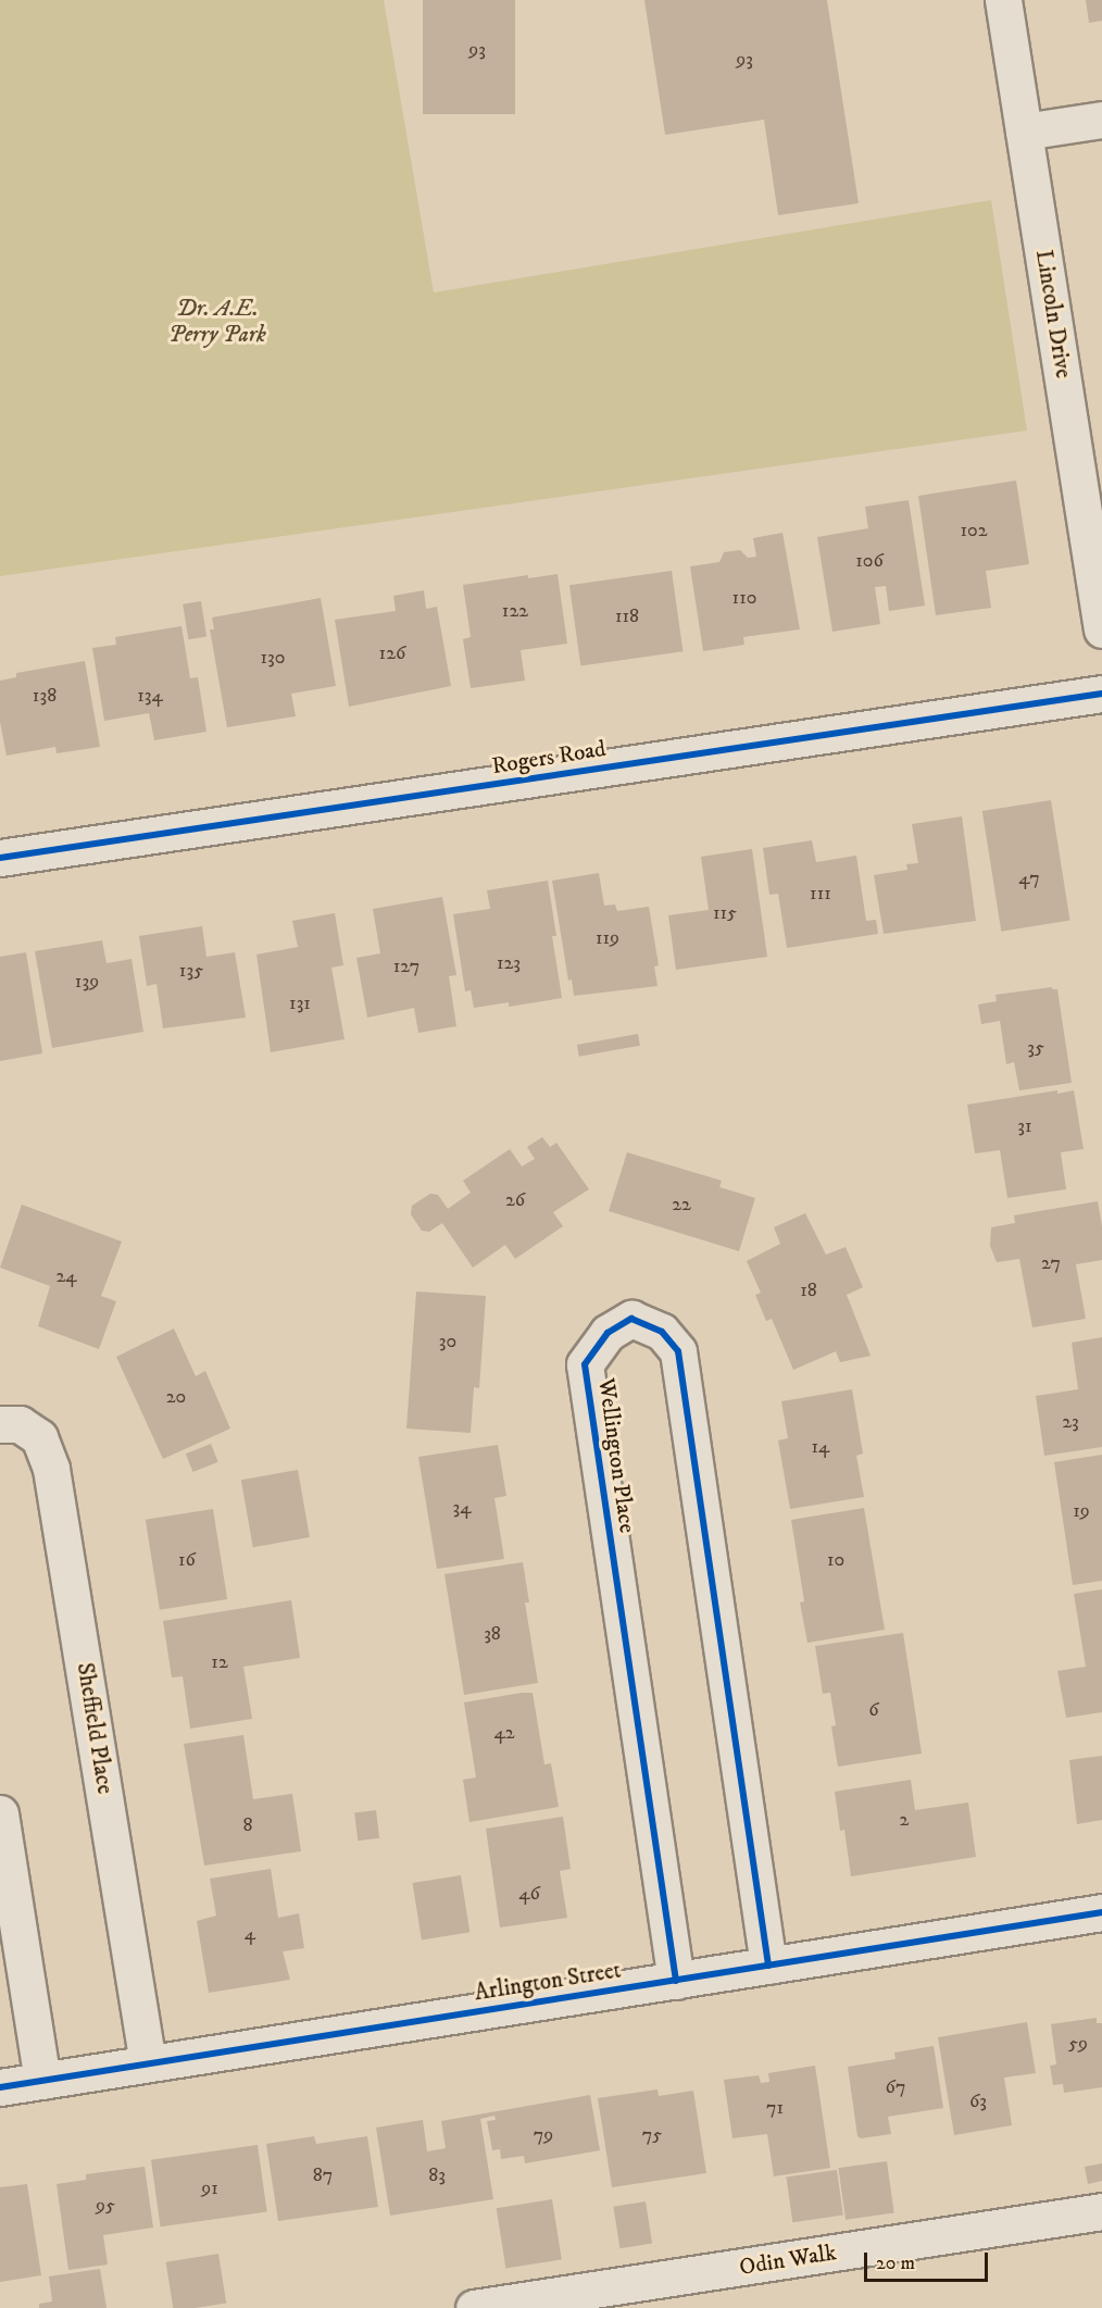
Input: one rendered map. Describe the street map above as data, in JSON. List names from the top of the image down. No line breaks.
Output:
{"streets":{"street":["Lincoln Drive","Rogers Road","Wellington Place","Sheffield Place","Arlington Street","Odin Walk"]},"crossings":[["Wellington Place","Arlington Street"],["Sheffield Place","Arlington Street"]],"parks":["Dr. A.E. Perry Park"],"house_numbers":["93","93","102","106","110","122","118","126","130","138","134","47","111","115","119","123","127","135","139","131","35","31","26","22","27","24","18","30","20","23","14","34","19","16","10","38","12","6","42","2","8","46","4","59","67","63","71","79","75","87","83","91","95"],"scale_bar":"20 m"}
